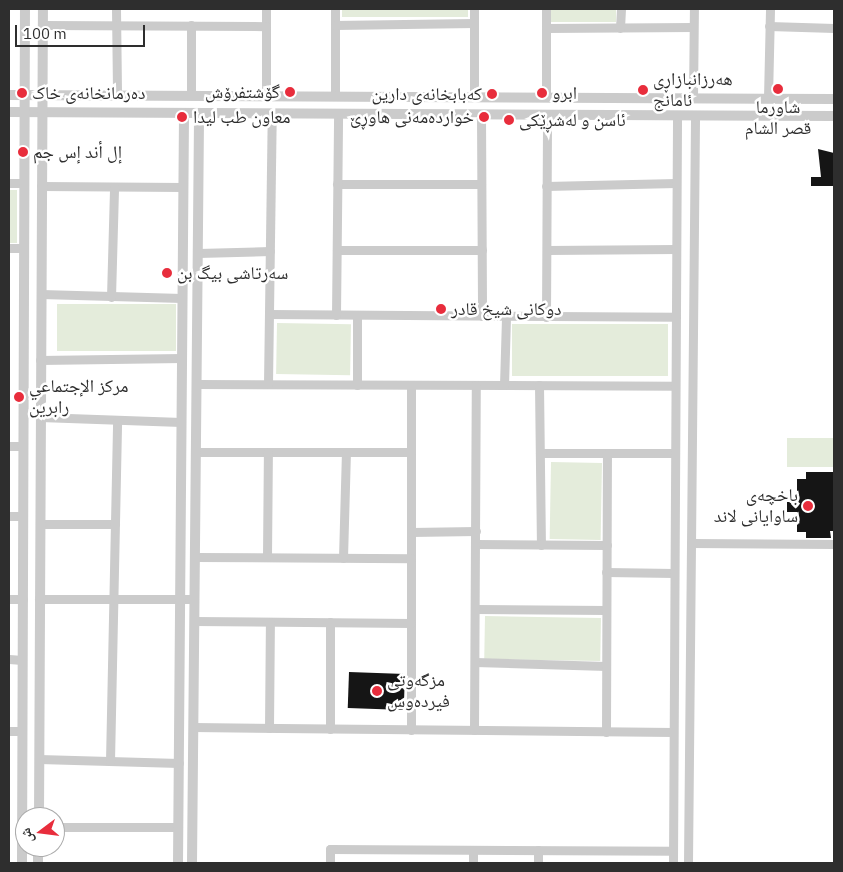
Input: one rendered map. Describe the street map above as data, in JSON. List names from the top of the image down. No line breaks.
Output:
{"places":["شاورما قصر الشام","هەرزانبازاڕی ئامانج","گۆشتفرۆش","دەرمانخانەی خاک","ابرو","کەبابخانەی دارین","معاون طب لیدا","خواردەمەنی هاوڕێ","ئاسن و لەشڕێکی","إل أند إس جم","سەرتاشی بیگ بن","دوکانی شیخ قادر","مركز الإجتماعي رابرين","باخچەی ساوایانی لاند","مزگە‌وتی فیردە‌وس"],"scale_bar":"100 m","north":"left"}
